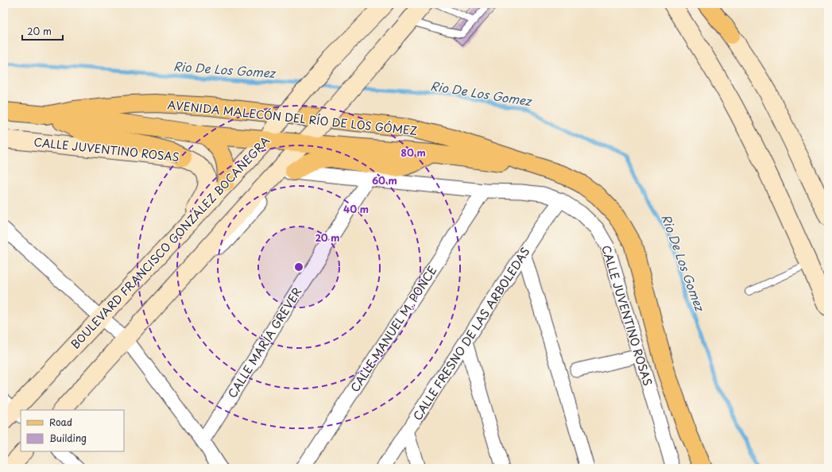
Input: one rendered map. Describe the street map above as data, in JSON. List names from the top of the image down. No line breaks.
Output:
{"streets":{"main road":["AVENIDA MALECÓN DEL RÍO DE LOS GÓMEZ","CALLE JUVENTINO ROSAS","BOULEVARD FRANCISCO GONZÁLEZ BOCANEGRA"],"street":["CALLE MANUEL M. PONCE","CALLE FRESNO DE LAS ARBOLEDAS","CALLE MARÍA GREVER"]},"crossings":[["CALLE JUVENTINO ROSAS","BOULEVARD FRANCISCO GONZÁLEZ BOCANEGRA"],["CALLE JUVENTINO ROSAS","CALLE MANUEL M. PONCE"],["CALLE JUVENTINO ROSAS","CALLE FRESNO DE LAS ARBOLEDAS"],["CALLE JUVENTINO ROSAS","CALLE MARÍA GREVER"]],"water":["Rio De Los Gomez"],"legend":["Road","Building"],"scale_bar":"20 m","rings":["80 m","60 m","40 m","20 m"]}
